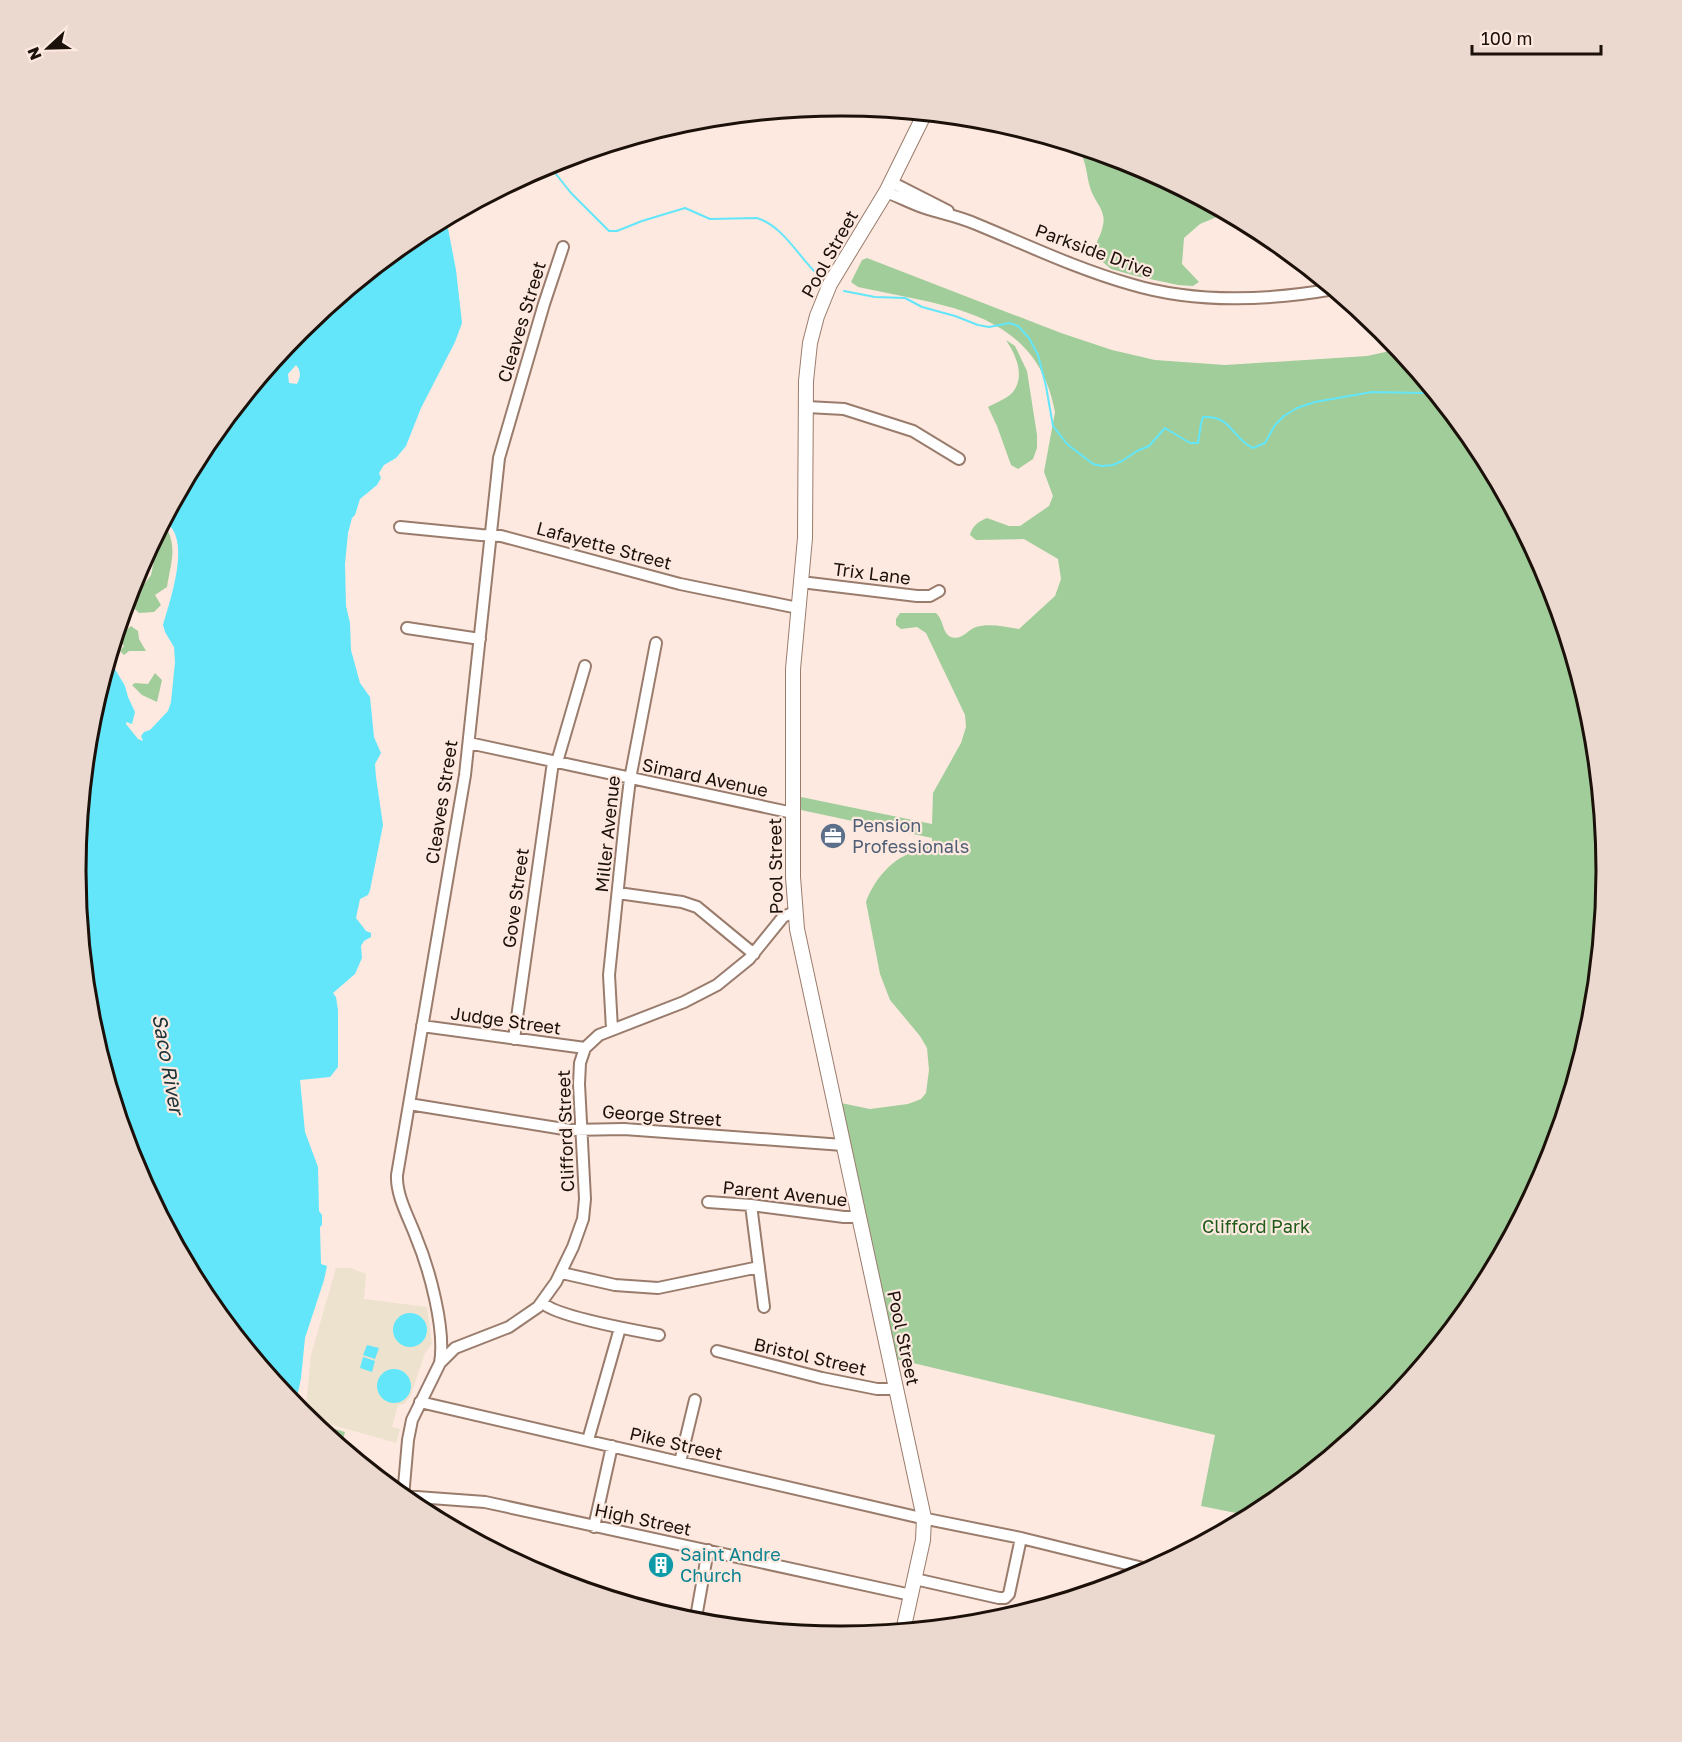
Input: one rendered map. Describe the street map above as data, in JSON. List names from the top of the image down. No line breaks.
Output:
{"streets":{"main road":["Pool Street"],"street":["Parkside Drive","Cleaves Street","Lafayette Street","Trix Lane","Simard Avenue","Miller Avenue","Gove Street","Judge Street","George Street","Clifford Street","Parent Avenue","Bristol Street","Pike Street","High Street"]},"crossings":[["Parkside Drive","Pool Street"],["Pool Street","Lafayette Street"],["Pool Street","Trix Lane"],["Pool Street","Simard Avenue"],["Pool Street","George Street"],["Pool Street","Clifford Street"],["Pool Street","Parent Avenue"],["Pool Street","Bristol Street"],["Pool Street","Pike Street"],["Pool Street","High Street"],["Cleaves Street","Lafayette Street"],["Cleaves Street","Simard Avenue"],["Cleaves Street","Judge Street"],["Cleaves Street","George Street"],["Cleaves Street","Clifford Street"],["Simard Avenue","Miller Avenue"],["Simard Avenue","Gove Street"],["Miller Avenue","Clifford Street"],["Gove Street","Judge Street"],["Judge Street","Clifford Street"],["George Street","Clifford Street"]],"water":["Saco River"],"parks":["Clifford Park"],"places":{"office":["Pension Professionals"],"building":["Saint Andre Church"]},"scale_bar":"100 m","north":"left"}
